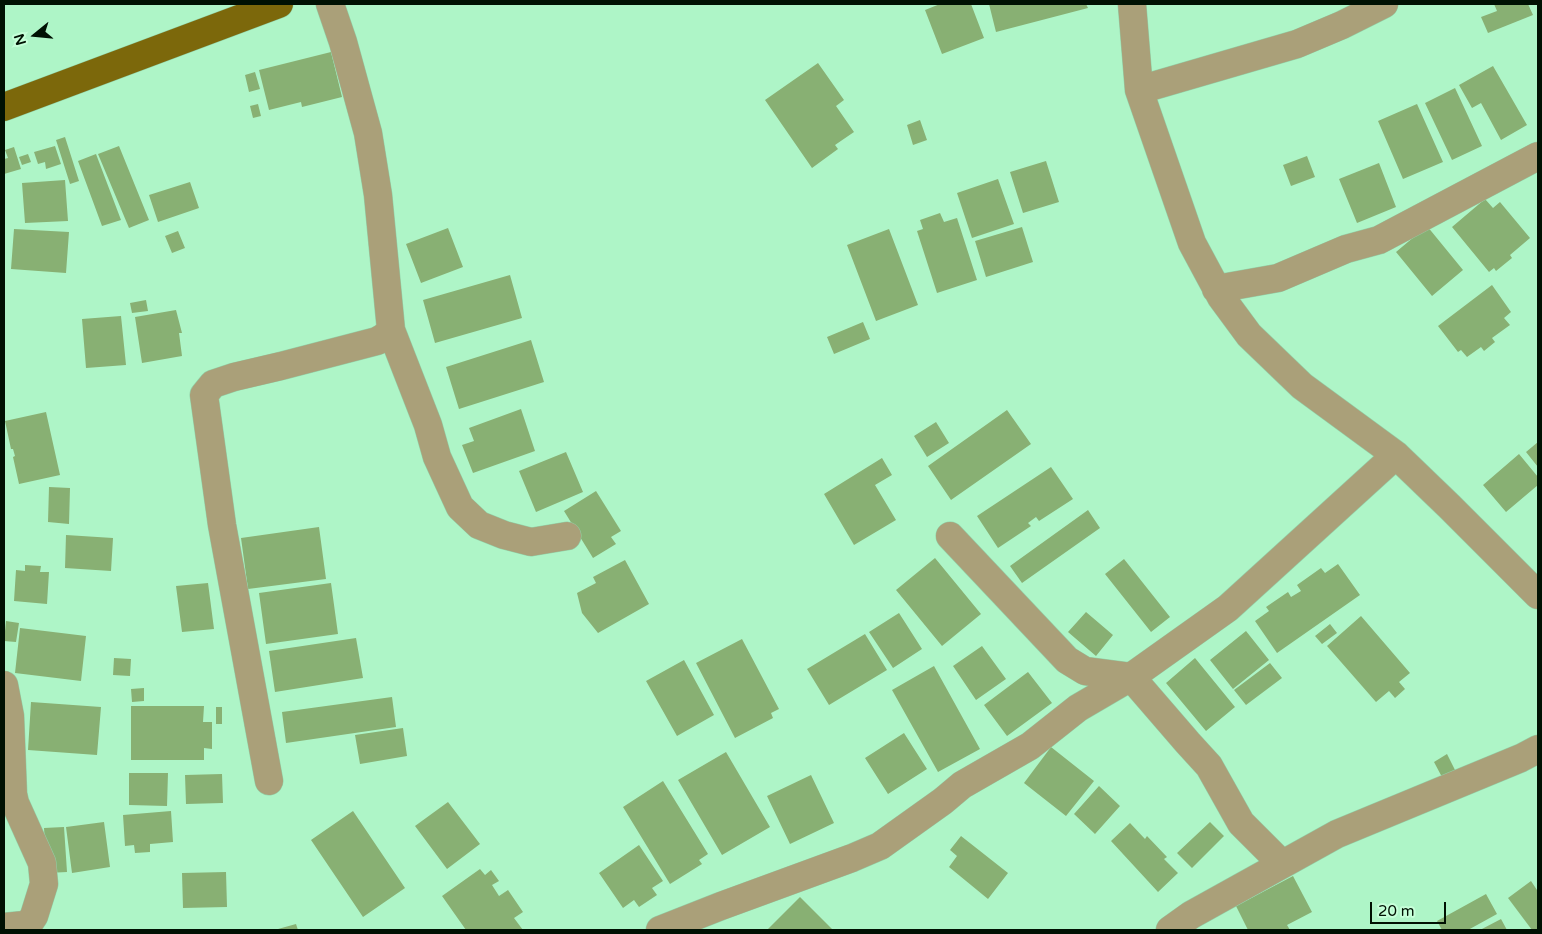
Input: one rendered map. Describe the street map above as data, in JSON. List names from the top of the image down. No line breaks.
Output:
{"scale_bar":"20 m","north":"left"}
